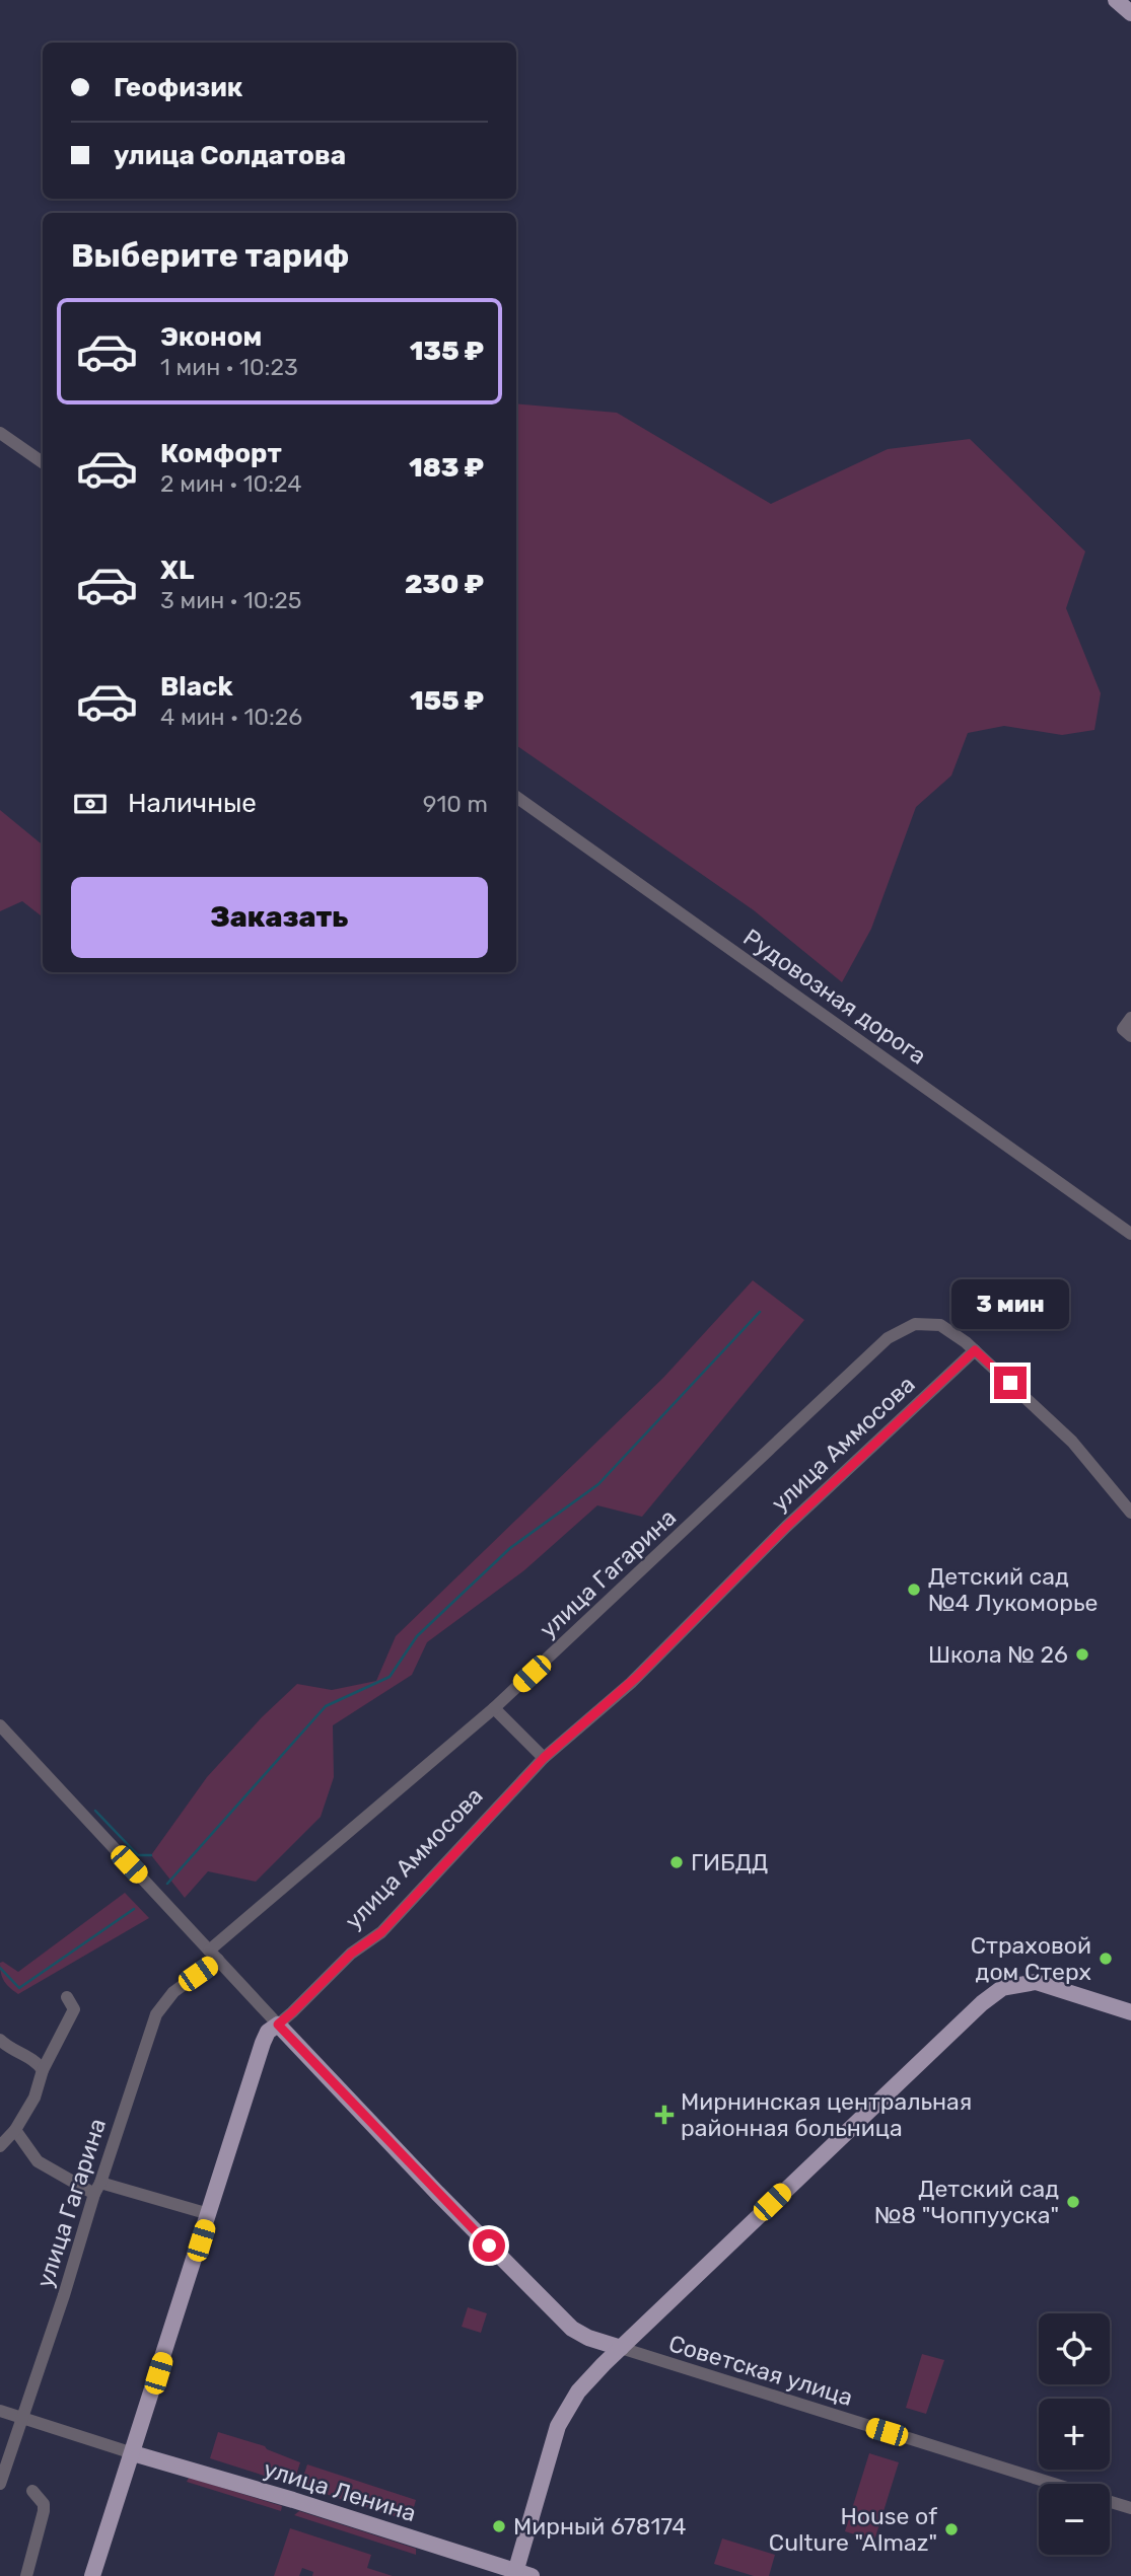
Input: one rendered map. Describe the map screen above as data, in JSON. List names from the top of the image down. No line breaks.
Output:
{"streets":{"main road":["улица Аммосова","улица Ленина"],"street":["Рудовозная дорога","улица Гагарина","Советская улица"]},"crossings":[["улица Аммосова","улица Гагарина"],["улица Аммосова","улица Ленина"]],"places":{"other":["Детский сад №4 Лукоморье","Школа № 26","ГИБДД","Страховой дом Стерх","Детский сад №8 \"Чоппууска\"","Мирный 678174","House of Culture \"Almaz\""],"health":["Мирнинская центральная районная больница"]},"page":{"banner":["Геофизик","улица Солдатова"],"heading":"Выберите тариф","list":[{"name":"Эконом","note":"1 мин · 10:23","value":"135 ₽"},{"name":"Комфорт","note":"2 мин · 10:24","value":"183 ₽"},{"name":"XL","note":"3 мин · 10:25","value":"230 ₽"},{"name":"Black","note":"4 мин · 10:26","value":"155 ₽"}],"pay":["Наличные","910 m"],"buttons":"Заказать","bubble":"3 мин","map_buttons":["+","−"]}}
